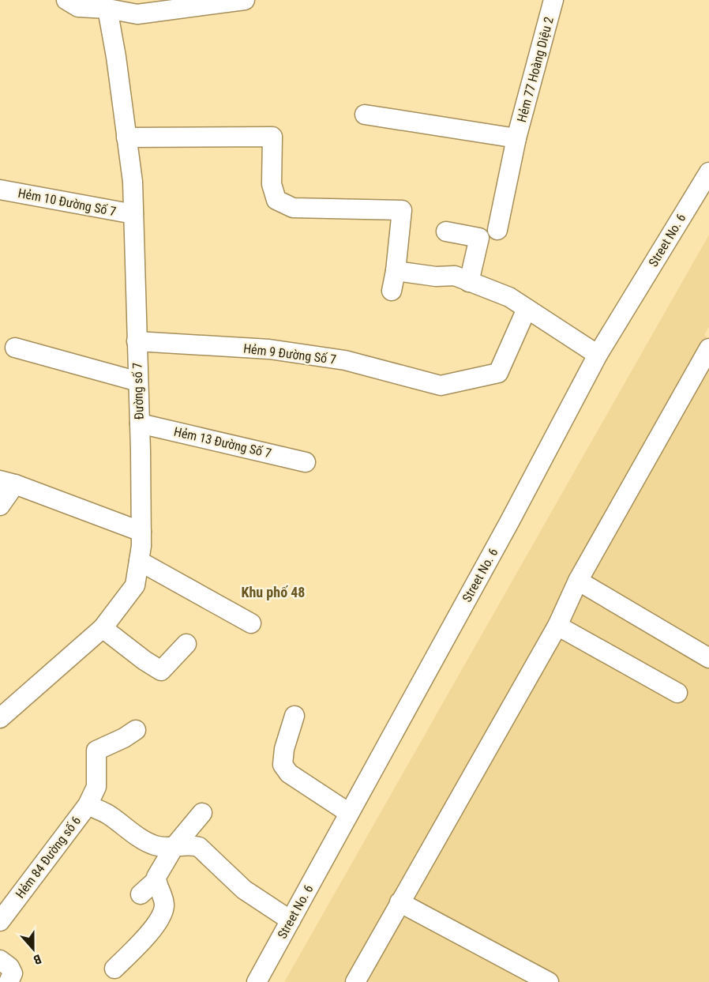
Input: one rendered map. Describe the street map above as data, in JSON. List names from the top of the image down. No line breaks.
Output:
{"streets":{"street":["Hẻm 77 Hoàng Diệu 2","Hẻm 10 Đường Số 7","Street No. 6","Hẻm 9 Đường Số 7","Đường số 7","Hẻm 13 Đường Số 7","Hẻm 84 Đường số 6"]},"crossings":[["Hẻm 10 Đường Số 7","Đường số 7"],["Street No. 6","Hẻm 84 Đường số 6"],["Hẻm 9 Đường Số 7","Đường số 7"],["Đường số 7","Hẻm 13 Đường Số 7"]],"districts":["Khu phố 48"],"north":"bottom"}
